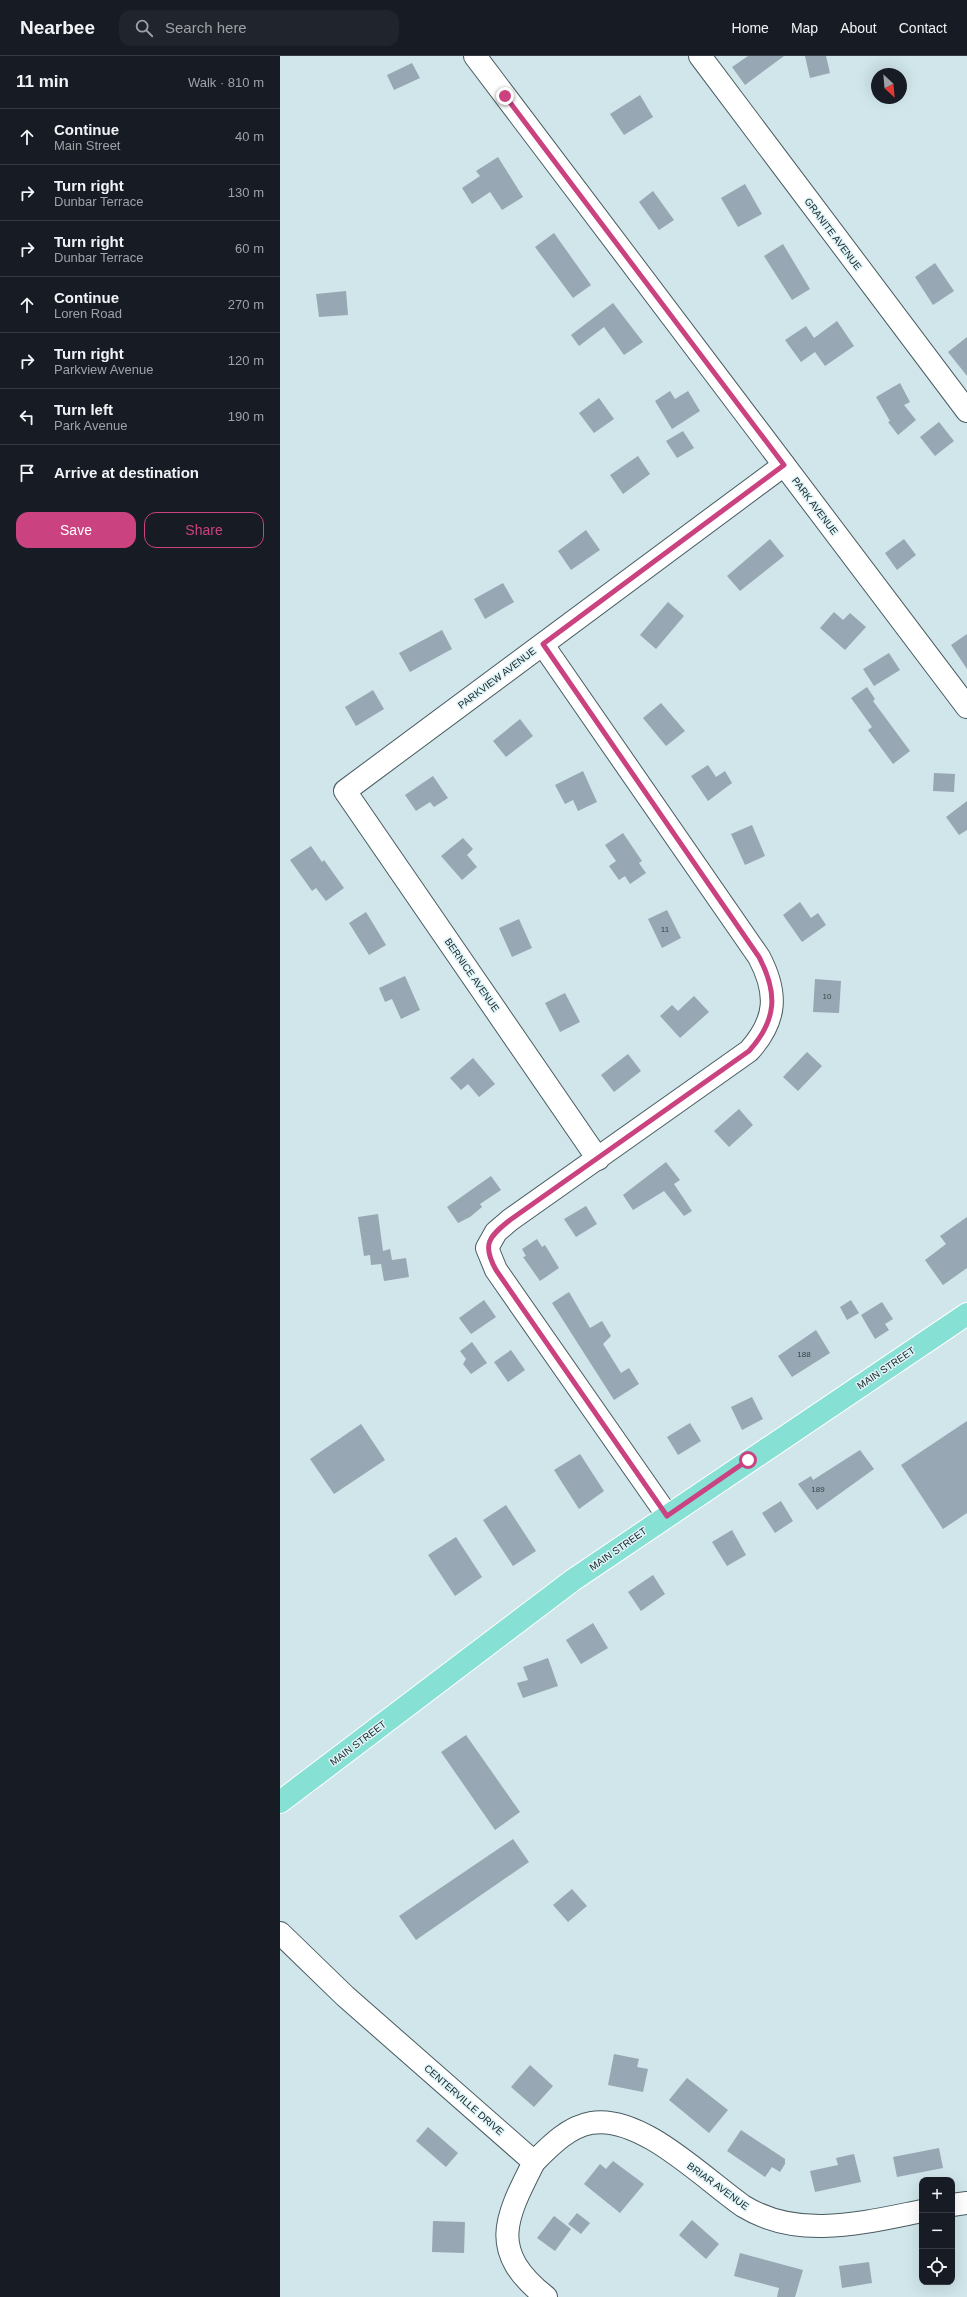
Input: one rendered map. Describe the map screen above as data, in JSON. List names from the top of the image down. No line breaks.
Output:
{"streets":{"main road":["MAIN STREET"],"street":["GRANITE AVENUE","PARK AVENUE","PARKVIEW AVENUE","BERNICE AVENUE","CENTERVILLE DRIVE","BRIAR AVENUE"]},"crossings":[["PARK AVENUE","PARKVIEW AVENUE"],["PARKVIEW AVENUE","BERNICE AVENUE"],["CENTERVILLE DRIVE","BRIAR AVENUE"]],"house_numbers":["11","10","188","189"],"north":"bottom right","page":{"header":"Nearbee","search":"Search here","nav":["Home","Map","About","Contact"],"heading":["11 min","Walk · 810 m"],"list":[["Continue","Main Street","40 m"],["Turn right","Dunbar Terrace","130 m"],["Turn right","Dunbar Terrace","60 m"],["Continue","Loren Road","270 m"],["Turn right","Parkview Avenue","120 m"],["Turn left","Park Avenue","190 m"],"Arrive at destination"],"buttons":["Save","Share"],"map_buttons":["+","−"]}}
